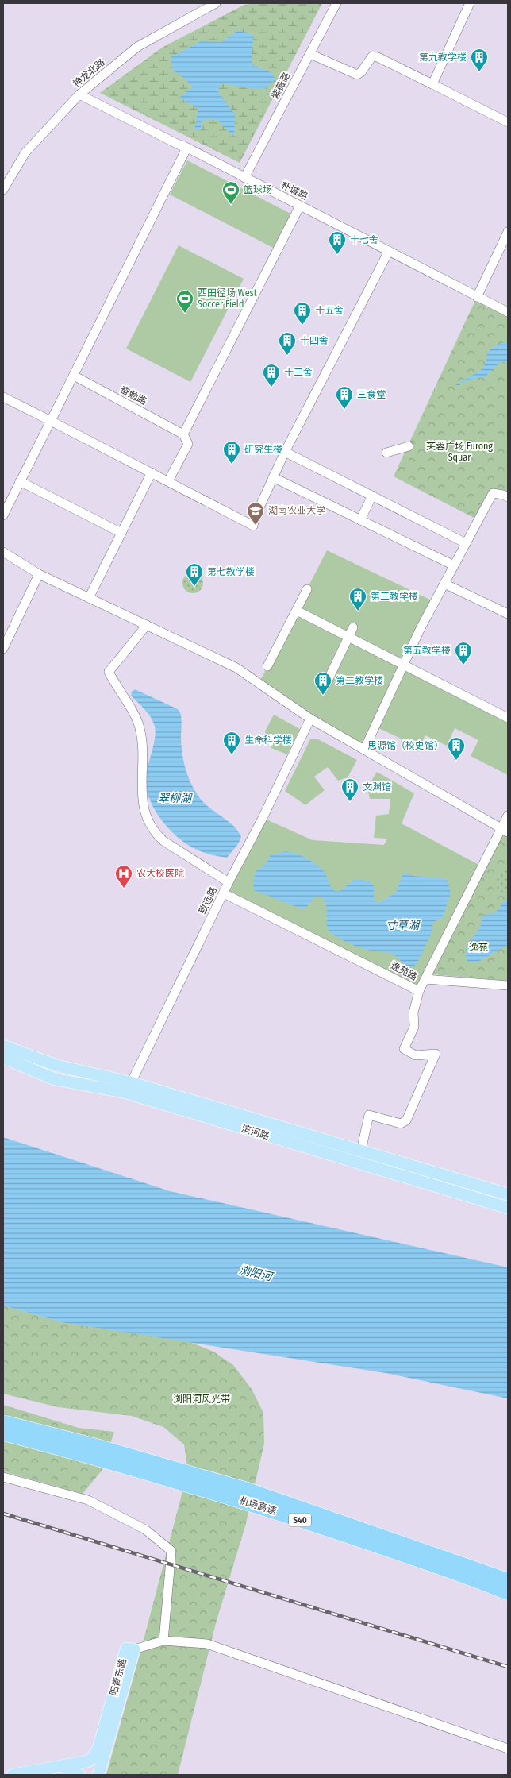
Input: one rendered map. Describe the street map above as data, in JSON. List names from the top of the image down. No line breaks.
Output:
{"streets":{"highway":["机场高速","S40"],"main road":["滨河路","阳青东路"],"street":["神龙北路","紫薇路","朴诚路","奋勉路","致远路","逸苑路"]},"crossings":[["神龙北路","朴诚路"],["紫薇路","朴诚路"],["致远路","逸苑路"],["致远路","滨河路"]],"water":["翠柳湖","寸草湖","浏阳河"],"parks":["芙蓉广场 Furong Squar","逸苑","浏阳河风光带"],"places":{"building":["第九教学楼","十七舍","十五舍","十四舍","十三舍","三食堂","研究生楼","第七教学楼","第三教学楼","第五教学楼","第二教学楼","生命科学楼","思源馆（校史馆）","文渊馆"],"sports":["篮球场","西田径场 West Soccer Field"],"school or university":["湖南农业大学"],"hospital":["农大校医院"]}}
